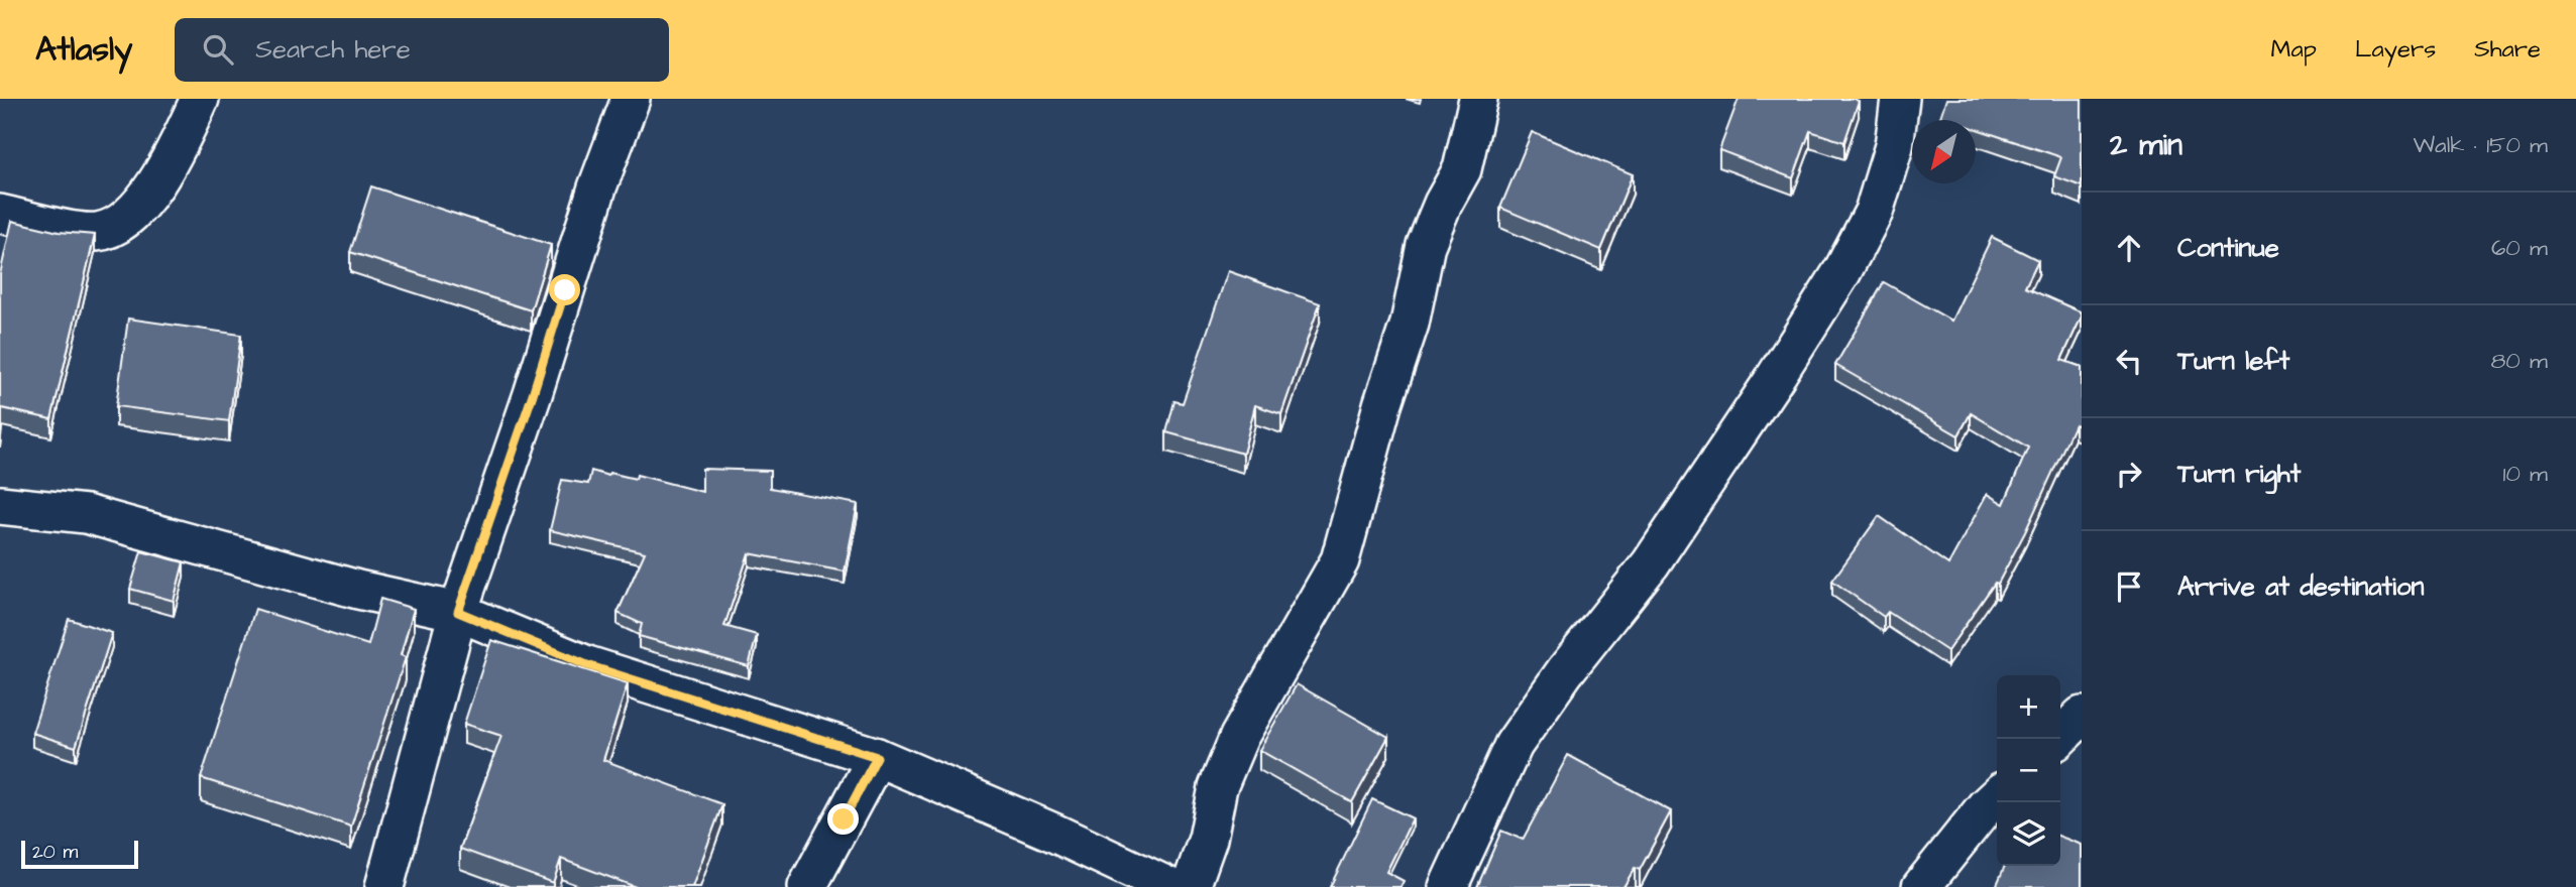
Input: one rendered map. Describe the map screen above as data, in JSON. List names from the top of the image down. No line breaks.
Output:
{"scale_bar":"20 m","north":"bottom left","page":{"header":"Atlasly","search":"Search here","nav":["Map","Layers","Share"],"heading":["2 min","Walk · 150 m"],"list":[["Continue","60 m"],["Turn left","80 m"],["Turn right","10 m"],"Arrive at destination"],"map_buttons":["+","−"],"scale":"20 m"}}
